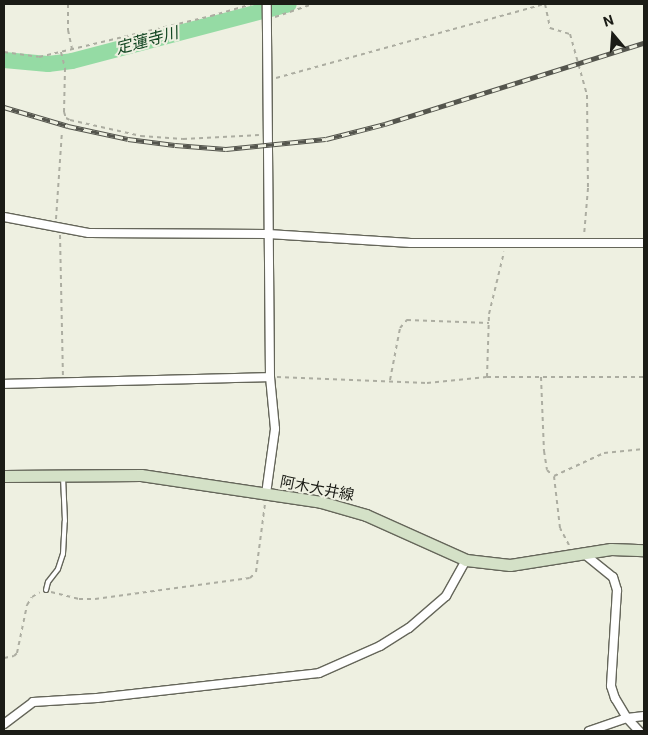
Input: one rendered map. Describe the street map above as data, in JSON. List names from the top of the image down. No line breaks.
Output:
{"streets":{"main road":["阿木大井線"]},"water":["定蓮寺川"],"north":"top"}
